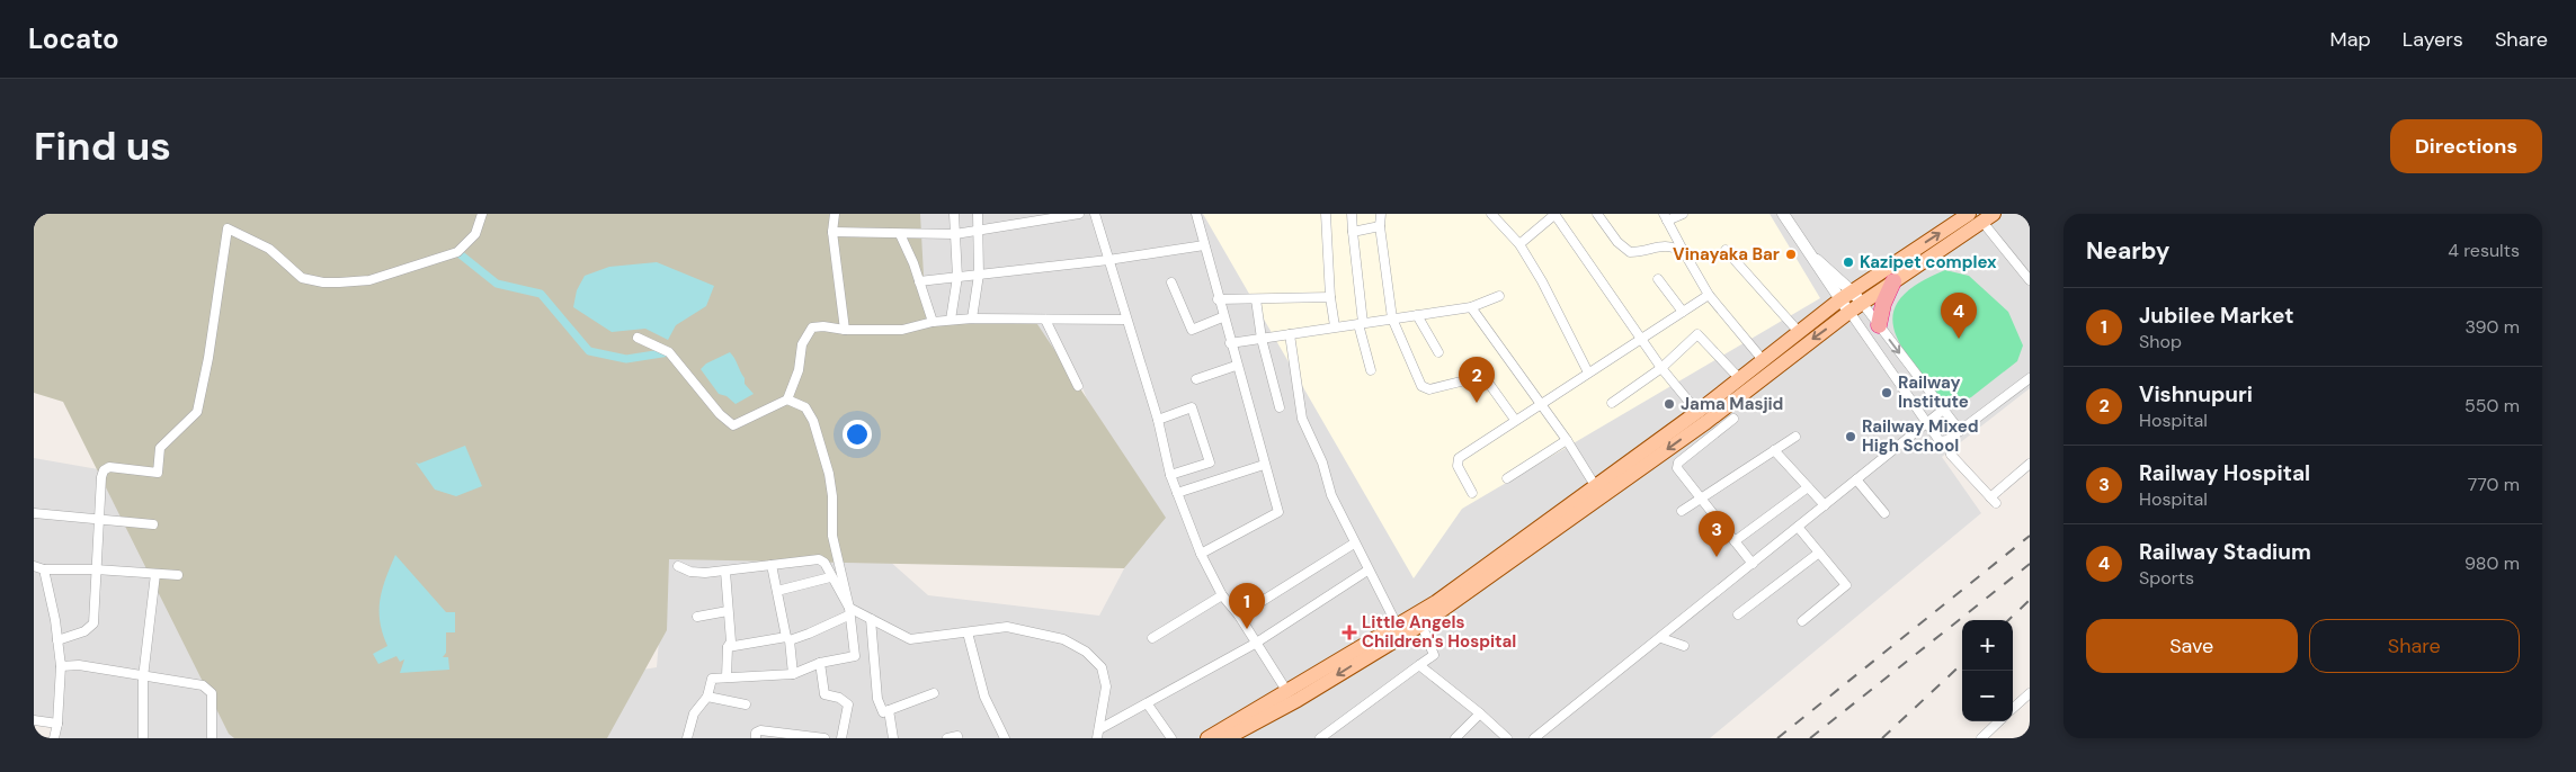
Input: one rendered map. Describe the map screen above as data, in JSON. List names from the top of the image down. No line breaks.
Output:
{"places":{"other":["Vinayaka Bar","Kazipet complex","Railway Institute","Jama Masjid","Railway Mixed High School"],"health":["Little Angels Children's Hospital"]},"page":{"header":"Locato","nav":["Map","Layers","Share"],"buttons":["Directions",["Save","Share"]],"title":"Find us","heading":["Nearby","4 results"],"list":[{"mark":"1","name":"Jubilee Market","note":"Shop","value":"390 m"},{"mark":"2","name":"Vishnupuri","note":"Hospital","value":"550 m"},{"mark":"3","name":"Railway Hospital","note":"Hospital","value":"770 m"},{"mark":"4","name":"Railway Stadium","note":"Sports","value":"980 m"}],"pins":["4","2","3","1"],"map_buttons":["+","−"]}}
